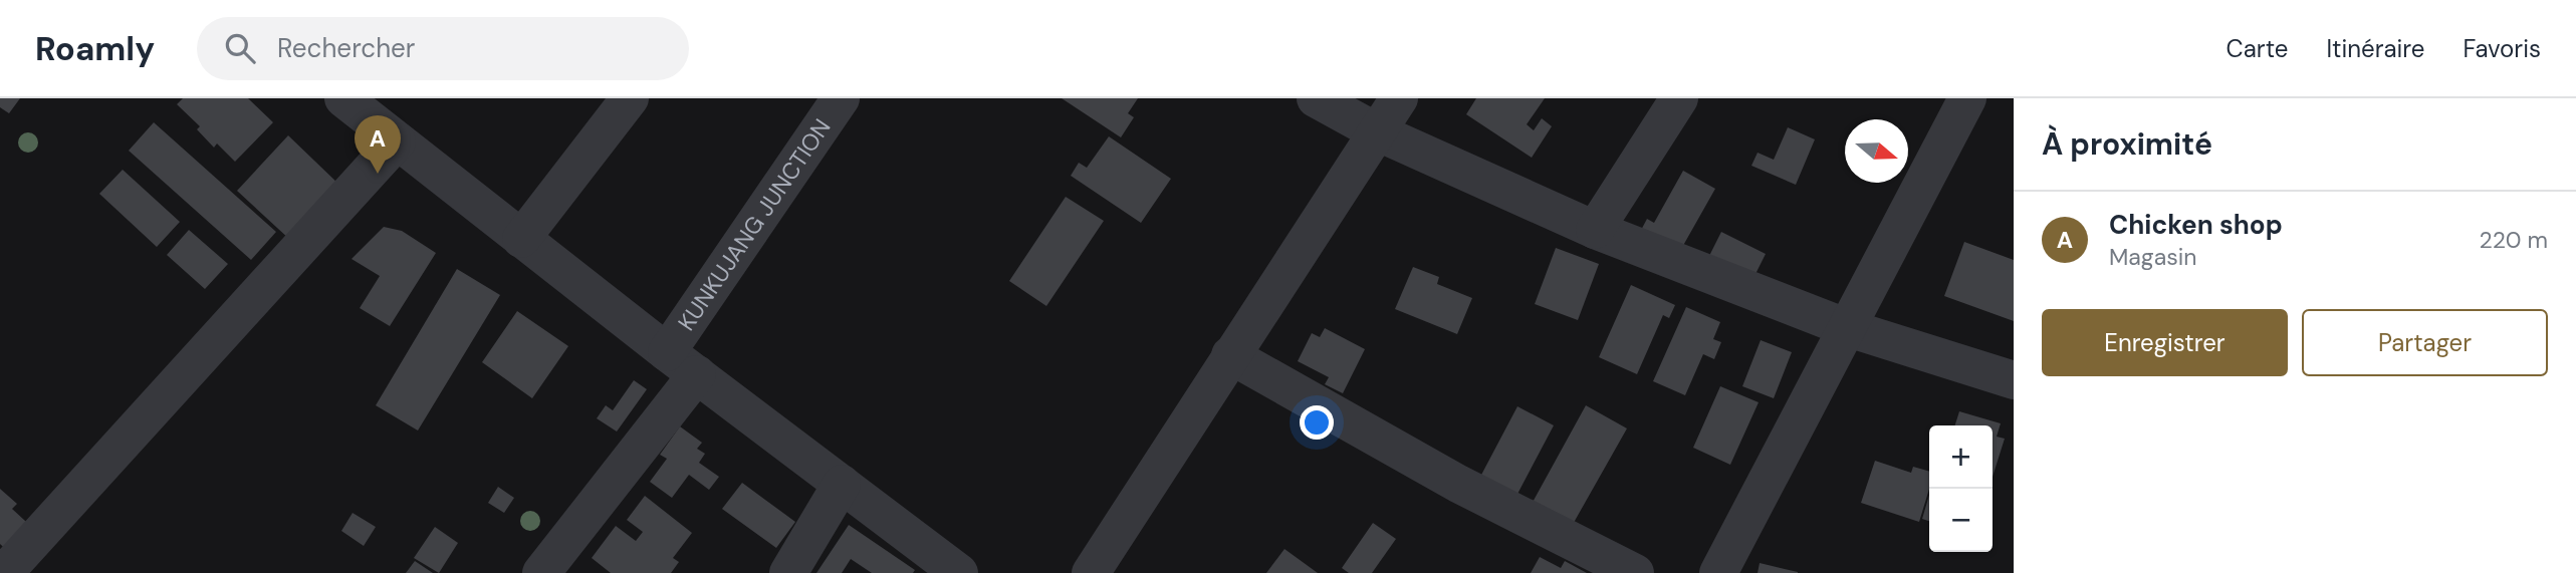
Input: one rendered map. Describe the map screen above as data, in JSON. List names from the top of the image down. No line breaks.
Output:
{"streets":{"street":["KUNKUJANG JUNCTION"]},"north":"right","page":{"header":"Roamly","search":"Rechercher","nav":["Carte","Itinéraire","Favoris"],"heading":"À proximité","pins":"A","list":[{"mark":"A","name":"Chicken shop","note":"Magasin","value":"220 m"}],"buttons":["Enregistrer","Partager"],"map_buttons":["+","−"]}}
